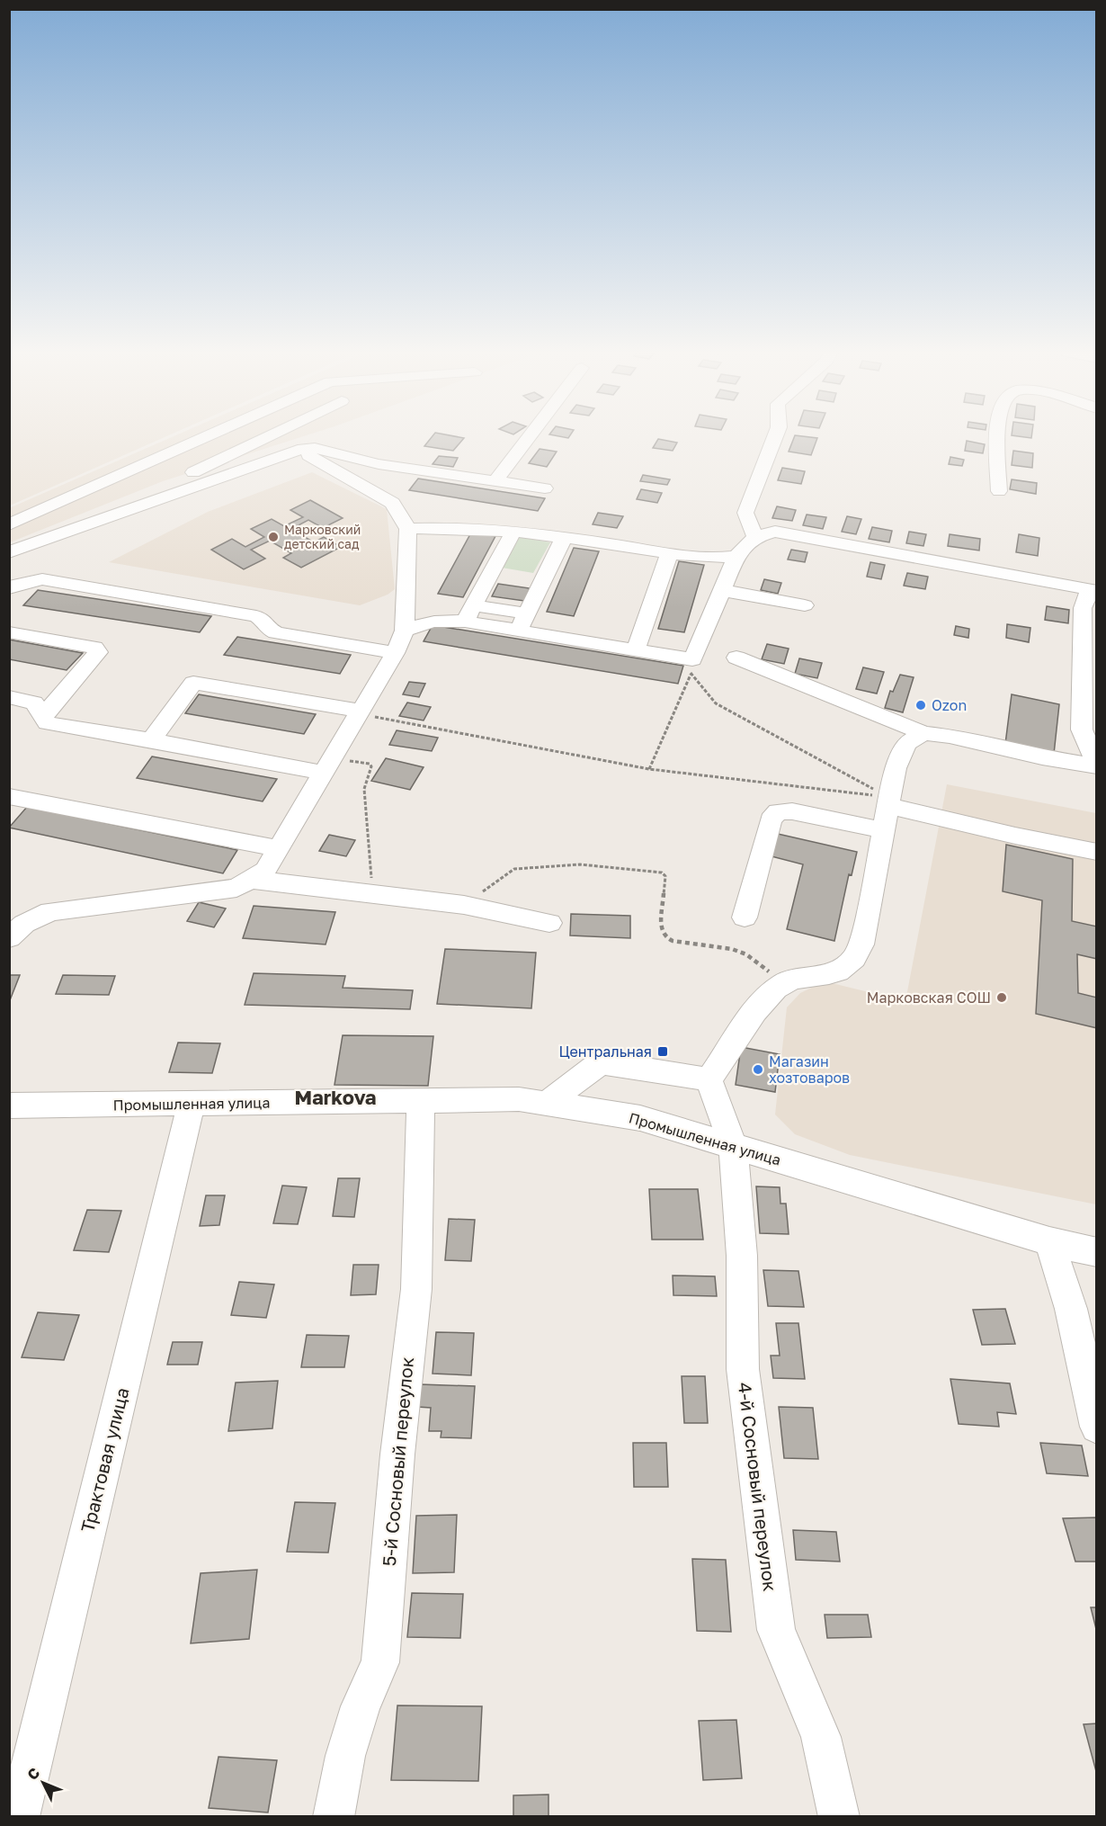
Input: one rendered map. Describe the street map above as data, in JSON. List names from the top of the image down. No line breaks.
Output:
{"streets":{"street":["Промышленная улица","Трактовая улица","5-й Сосновый переулок","4-й Сосновый переулок"]},"crossings":[["Промышленная улица","Трактовая улица"],["Промышленная улица","5-й Сосновый переулок"],["Промышленная улица","4-й Сосновый переулок"]],"districts":["Markova"],"places":{"other":["Марковский детский сад","Ozon","Марковская СОШ","Магазин хозтоваров"],"transit":["Центральная"]},"north":"top left"}
